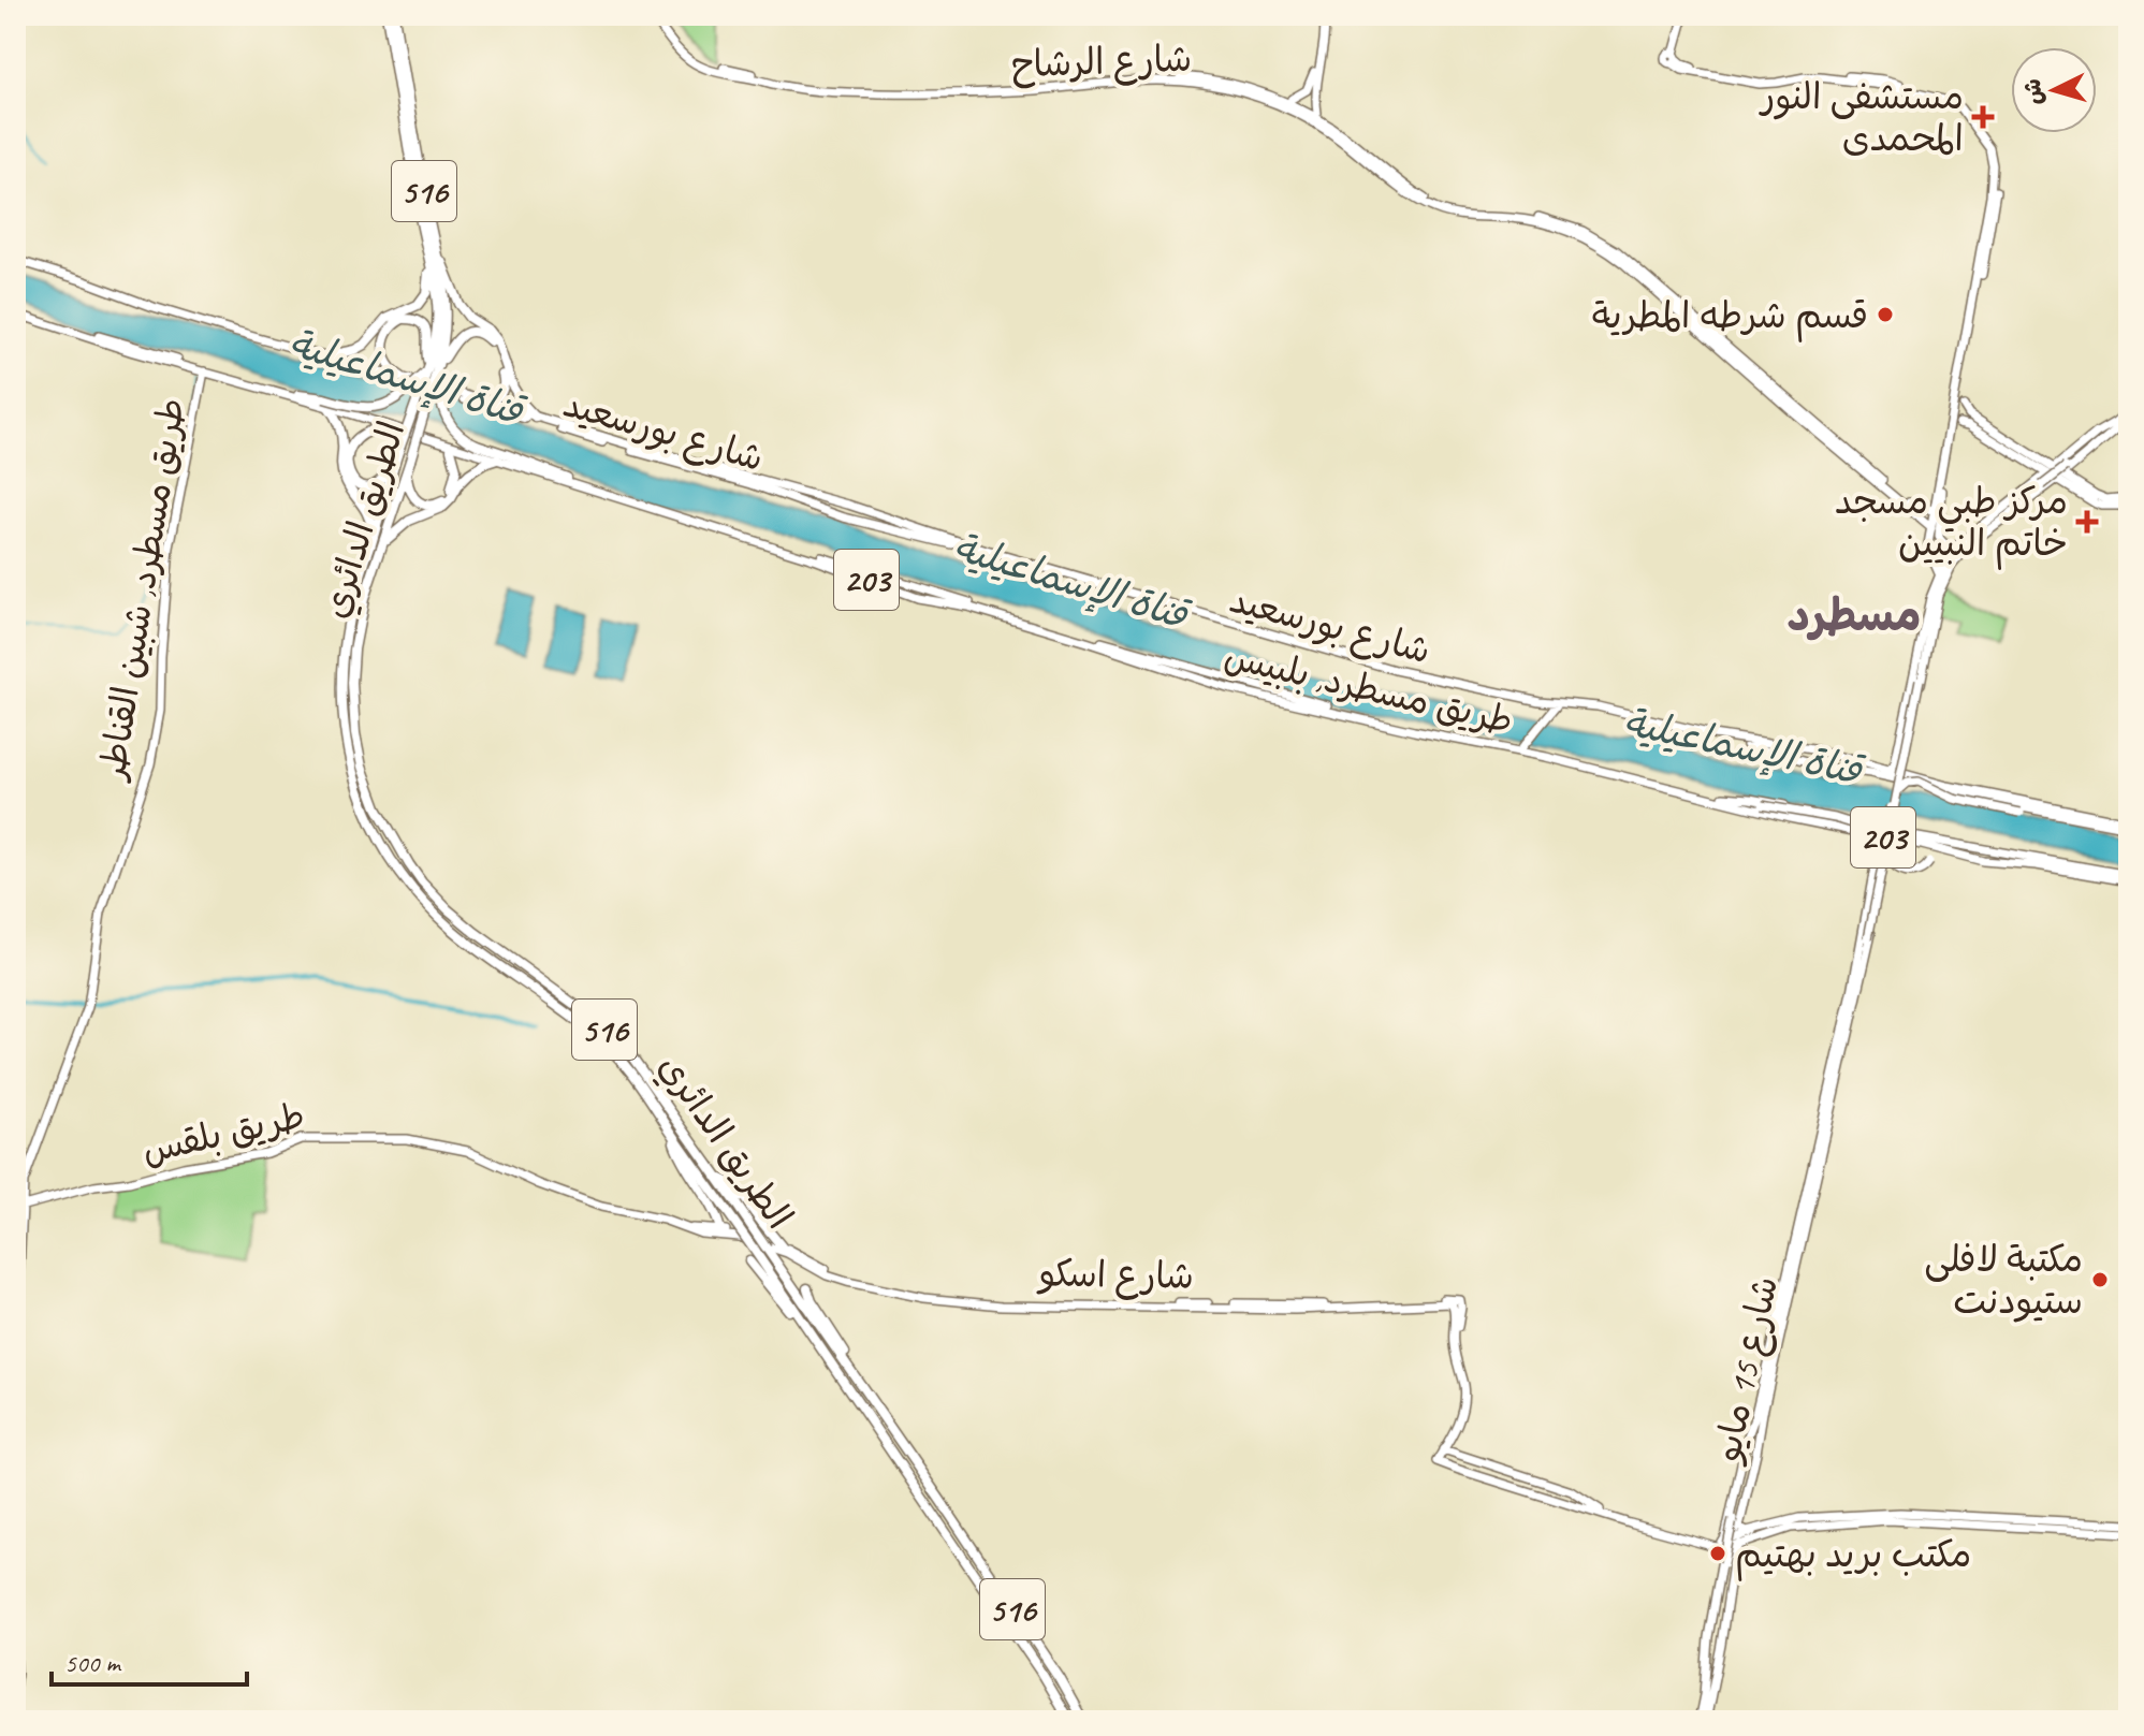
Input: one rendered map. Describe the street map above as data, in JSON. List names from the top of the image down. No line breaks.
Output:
{"streets":{"highway":["516","الطريق الدائري"],"main road":["شارع الرشاح","شارع بورسعيد","203","طريق مسطرد, شبين القناطر","طريق مسطرد, بلبيس","طريق بلقس","شارع اسكو","شارع 15 مايو"]},"crossings":[["203","طريق مسطرد, بلبيس"],["203","شارع 15 مايو"],["طريق مسطرد, شبين القناطر","طريق مسطرد, بلبيس"],["طريق مسطرد, شبين القناطر","طريق بلقس"]],"districts":["مسطرد"],"water":["قناة الإسماعيلية"],"places":{"health":["مستشفى النور المحمدى","مركز طبي مسجد خاتم النبيين"],"other":["قسم شرطه المطرية","مكتبة لافلى ستيودنت","مكتب بريد بهتيم"]},"scale_bar":"500 m","north":"left"}
